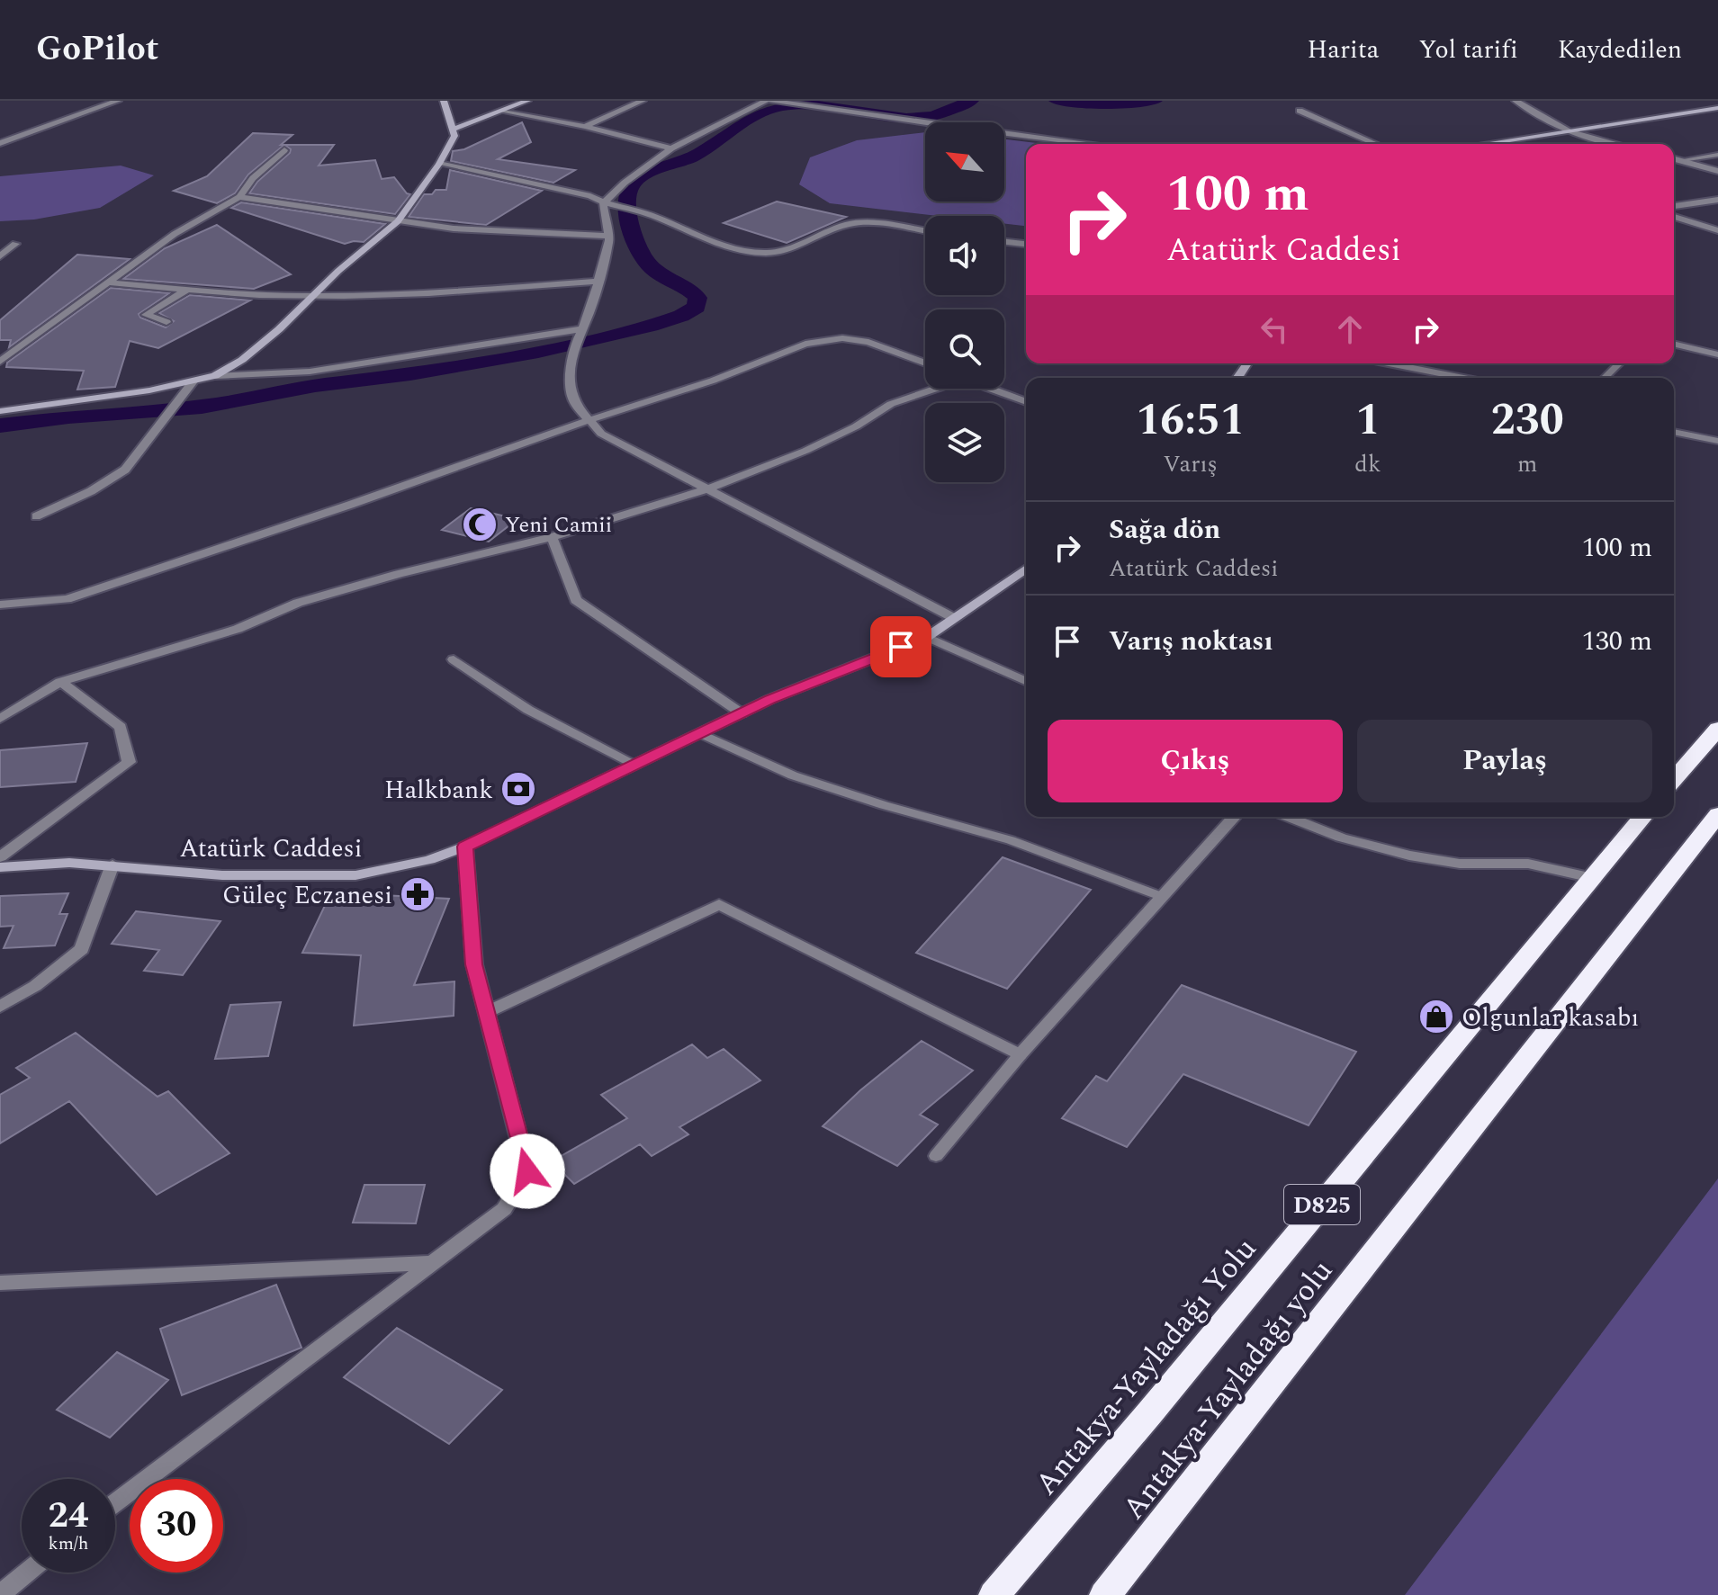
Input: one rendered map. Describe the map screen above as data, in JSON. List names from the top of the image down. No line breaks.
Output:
{"streets":{"highway":["D825","Antakya-Yayladağı Yolu","Antakya-Yayladağı yolu"],"main road":["Atatürk Caddesi"]},"places":{"mosque":["Yeni Camii"],"bank":["Halkbank"],"pharmacy":["Güleç Eczanesi"],"shop":["Olgunlar kasabı"]},"north":"top left","page":{"header":"GoPilot","nav":["Harita","Yol tarifi","Kaydedilen"],"turn":["100 m","Atatürk Caddesi"],"eta":["16:51","Varış","1","dk","230","m"],"list":[{"name":"Sağa dön","note":"Atatürk Caddesi","value":"100 m"},{"name":"Varış noktası","value":"130 m"}],"buttons":["Çıkış","Paylaş"],"speed":"24 km/h","limit":"30"}}
